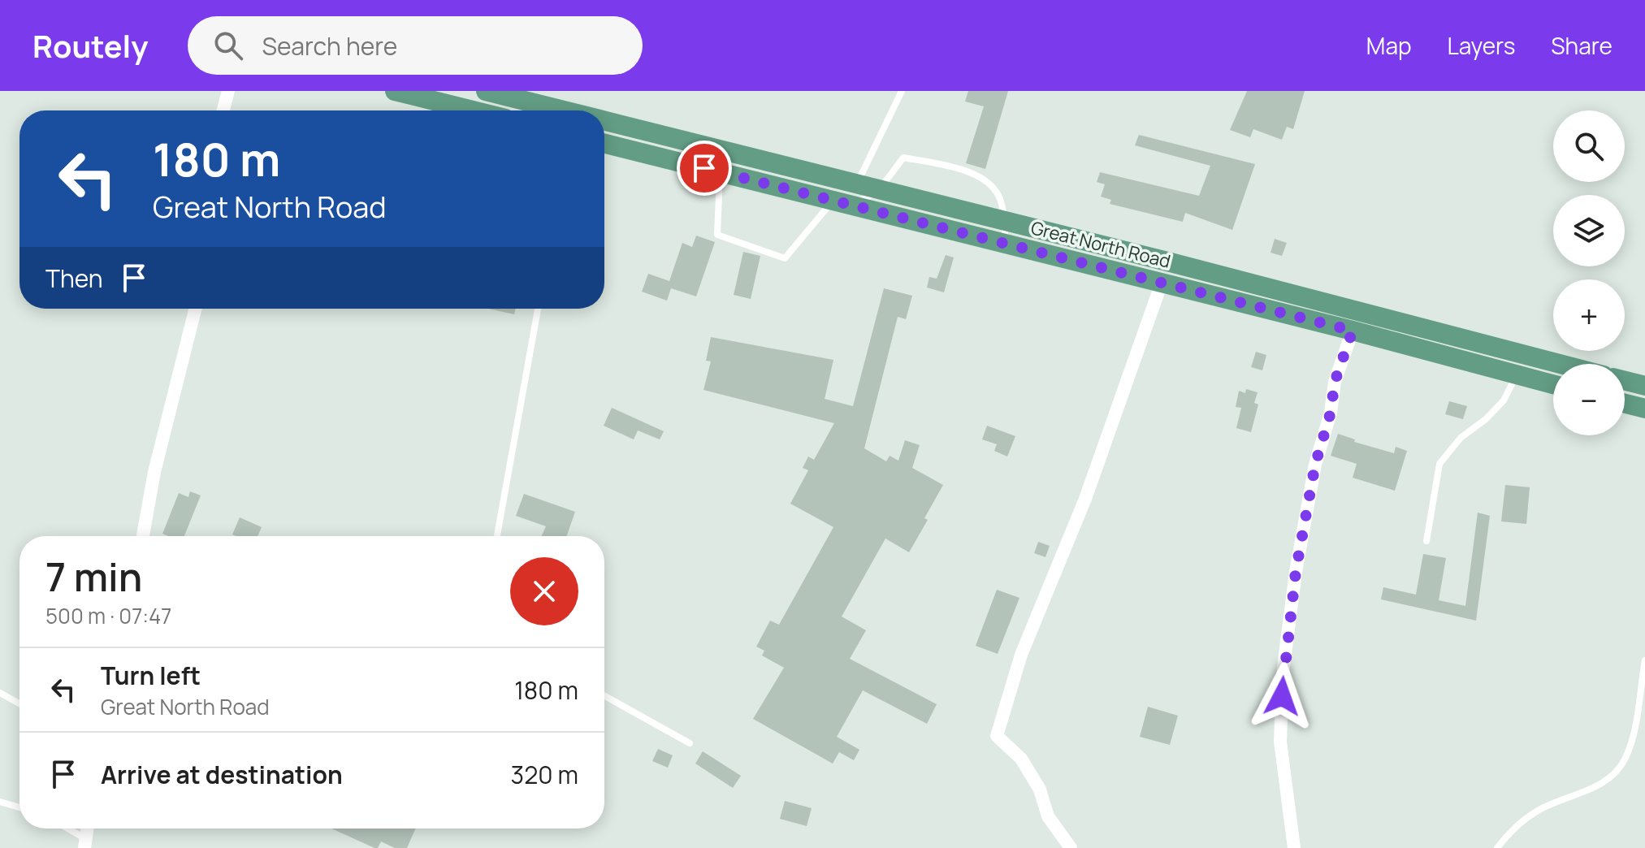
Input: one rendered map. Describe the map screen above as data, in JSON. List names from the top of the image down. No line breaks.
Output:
{"streets":{"main road":["Great North Road"]},"page":{"header":"Routely","search":"Search here","nav":["Map","Layers","Share"],"map_buttons":["+","−"],"turn":["180 m","Great North Road"],"then":"Then","heading":["7 min","500 m · 07:47"],"list":[{"name":"Turn left","note":"Great North Road","value":"180 m"},{"name":"Arrive at destination","value":"320 m"}]}}
